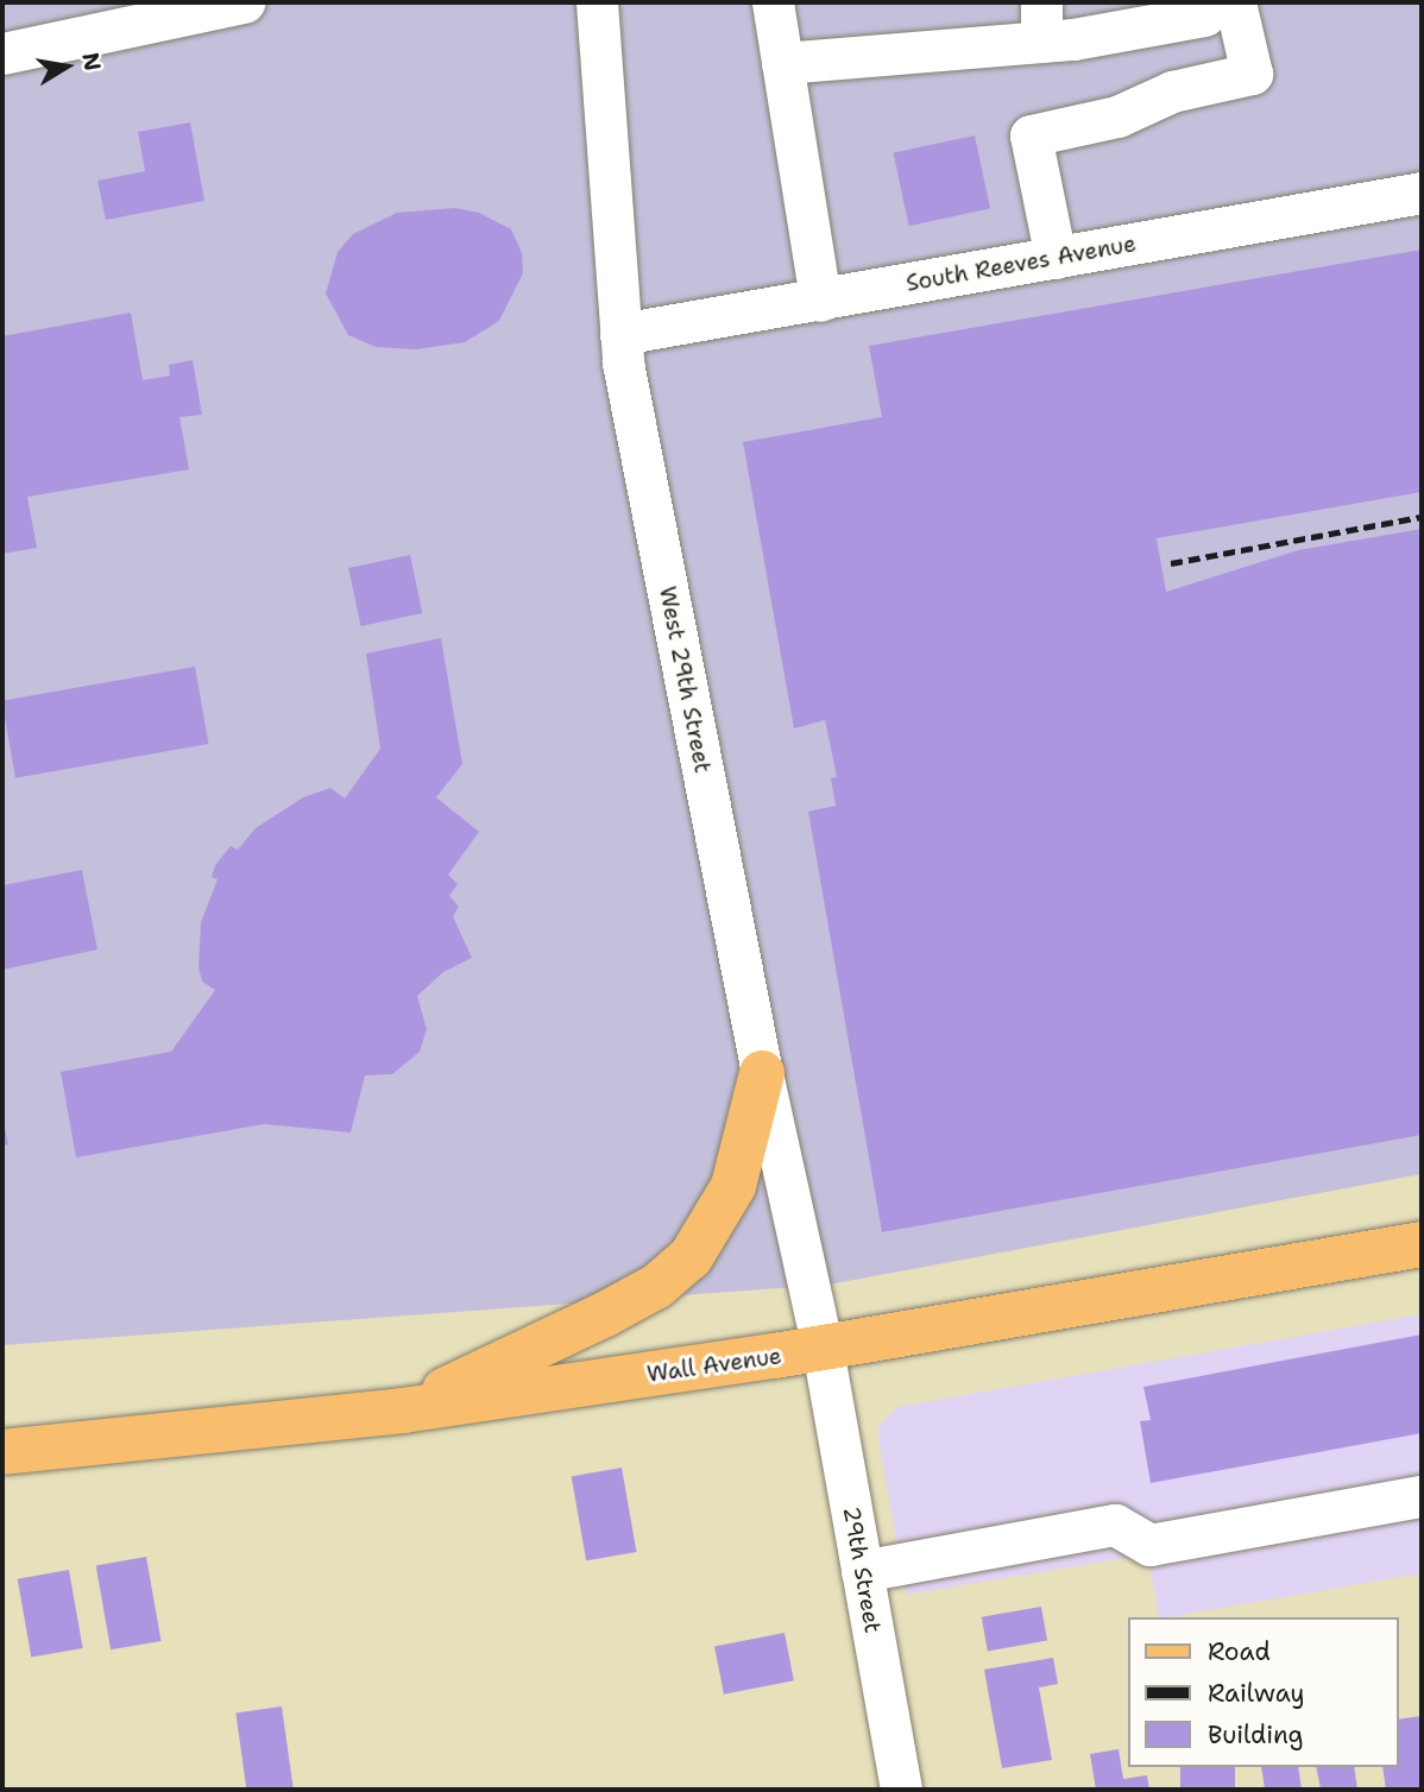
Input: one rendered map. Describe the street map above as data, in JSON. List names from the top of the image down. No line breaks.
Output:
{"streets":{"main road":["Wall Avenue"],"street":["South Reeves Avenue","West 29th Street","29th Street"]},"crossings":[["South Reeves Avenue","West 29th Street"],["West 29th Street","Wall Avenue"],["West 29th Street","29th Street"],["Wall Avenue","29th Street"]],"legend":["Road","Railway","Building"],"north":"right"}
